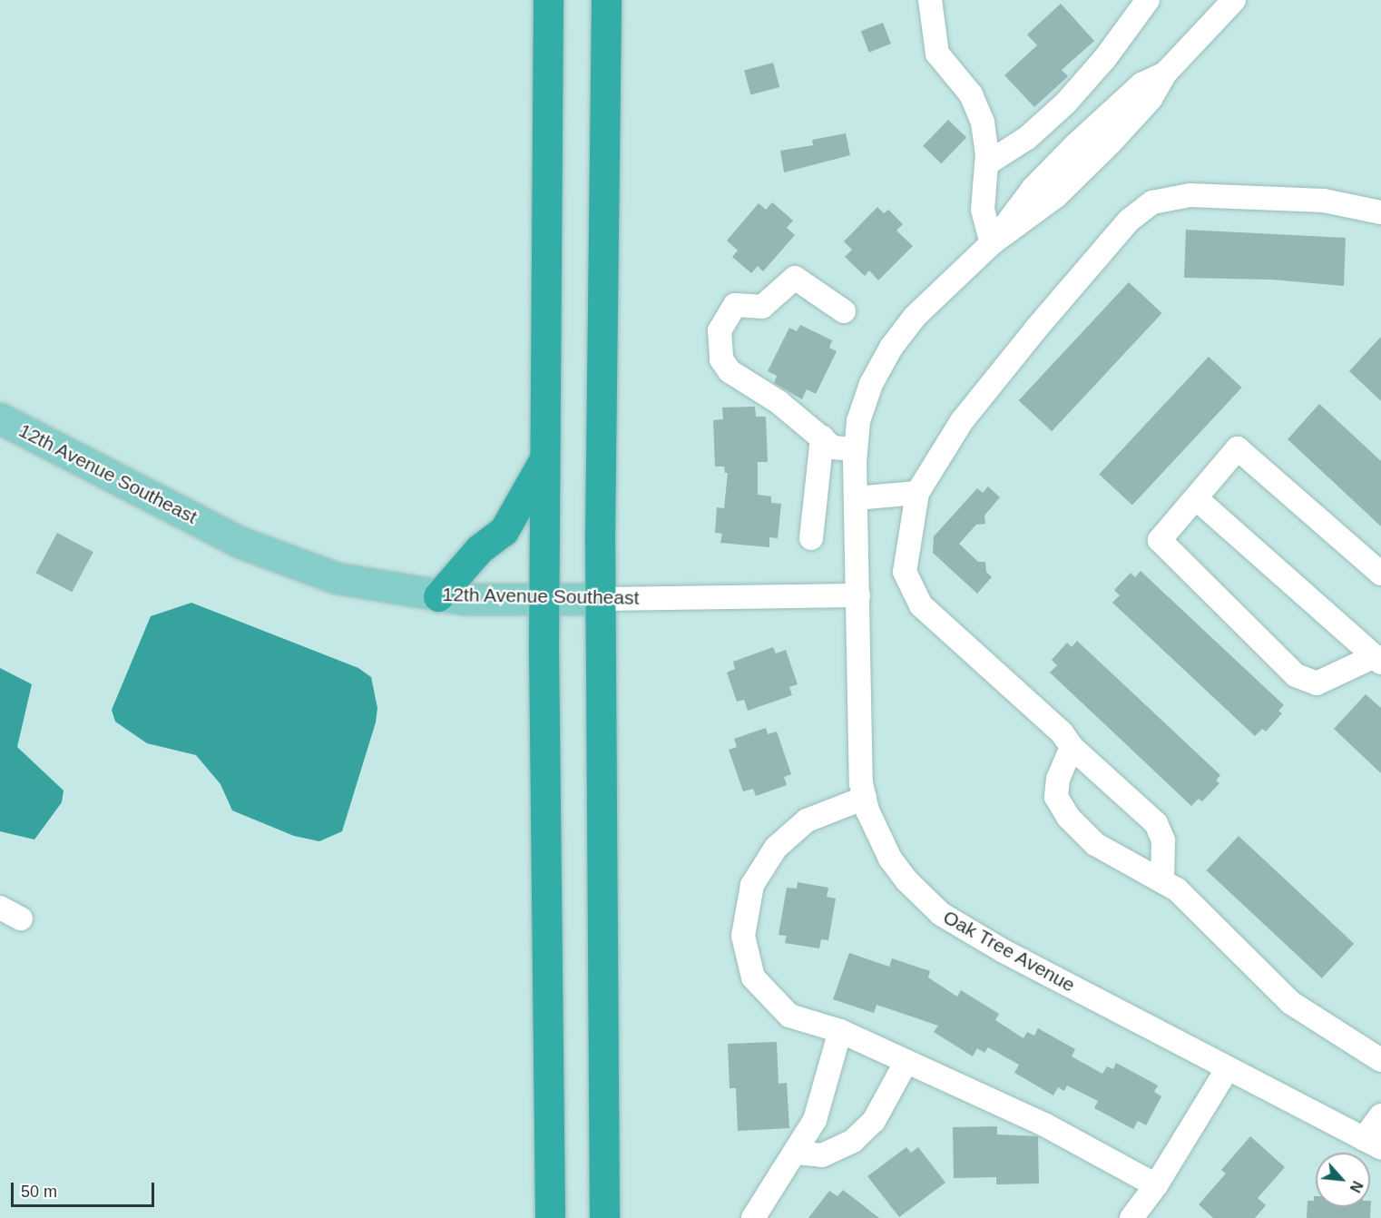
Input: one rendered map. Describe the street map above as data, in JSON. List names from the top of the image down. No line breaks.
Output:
{"streets":{"main road":["12th Avenue Southeast"],"street":["Oak Tree Avenue"]},"crossings":[["12th Avenue Southeast","Oak Tree Avenue"]],"scale_bar":"50 m","north":"bottom right"}
